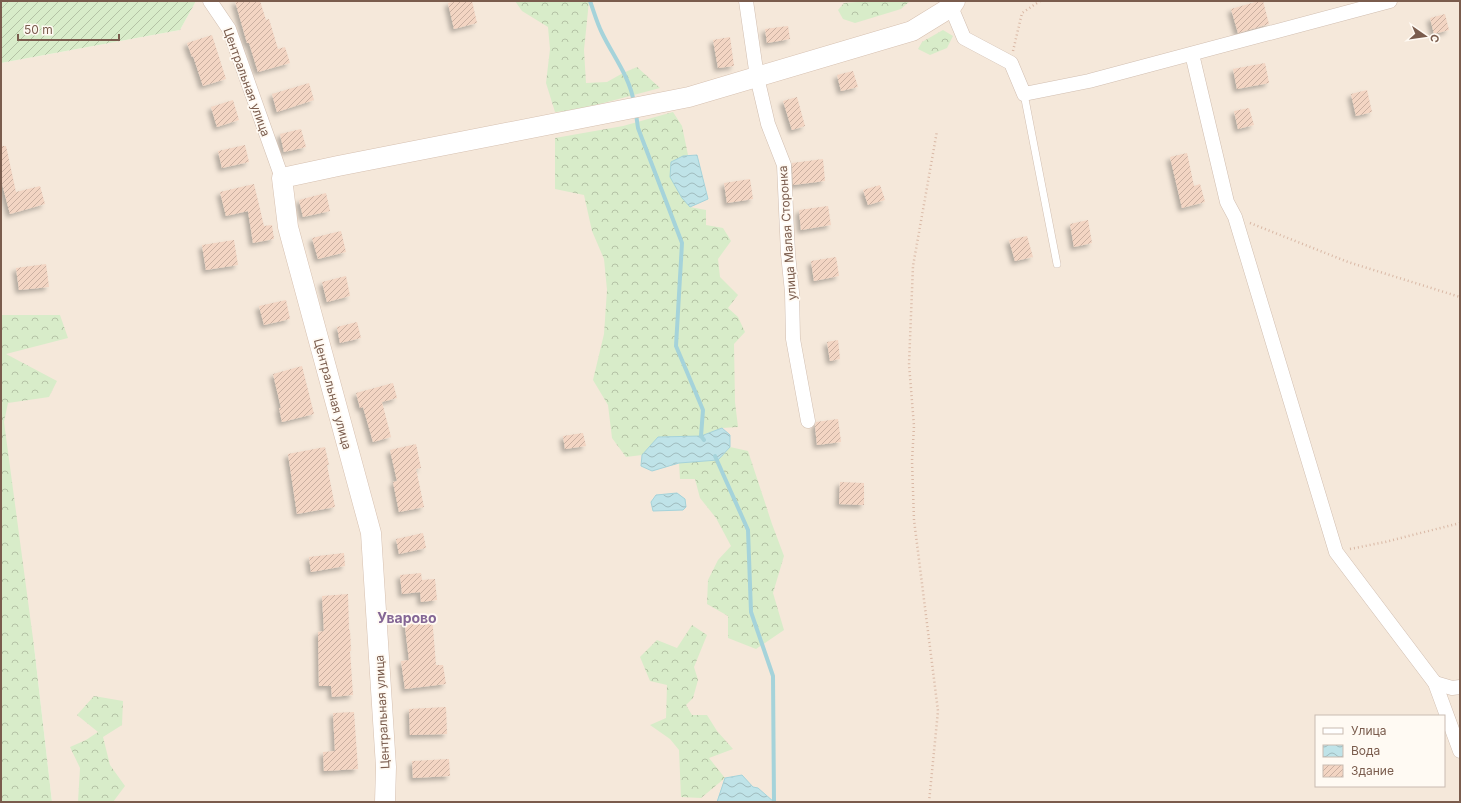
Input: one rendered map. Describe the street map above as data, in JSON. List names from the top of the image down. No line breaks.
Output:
{"streets":{"street":["Центральная улица","улица Малая Сторонка"]},"districts":["Уварово"],"legend":["Улица","Вода","Здание"],"scale_bar":"50 m","north":"right"}
